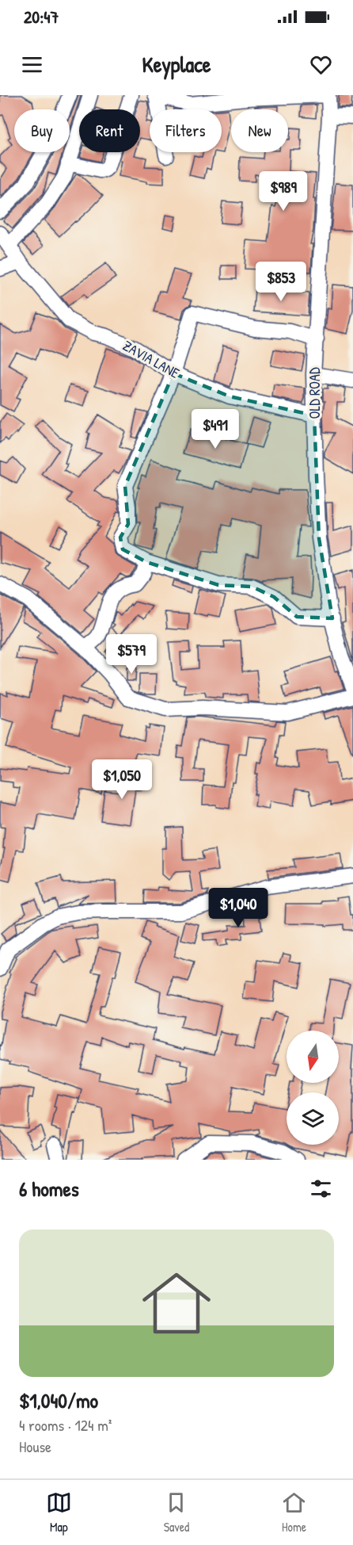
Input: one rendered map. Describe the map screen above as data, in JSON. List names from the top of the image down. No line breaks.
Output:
{"streets":{"street":["ZAVIA LANE","OLD ROAD"]},"crossings":[["ZAVIA LANE","OLD ROAD"]],"north":"bottom","page":{"status":"20:47","header":"Keyplace","chip":["Buy","Rent","Filters","New"],"price":["$989","$853","$491","$579","$1,050","$1,040"],"heading":"6 homes","list":[{"name":"$1,040/mo","note":"4 rooms · 124 m² · House"}],"tabs":["Map","Saved","Home"]}}
